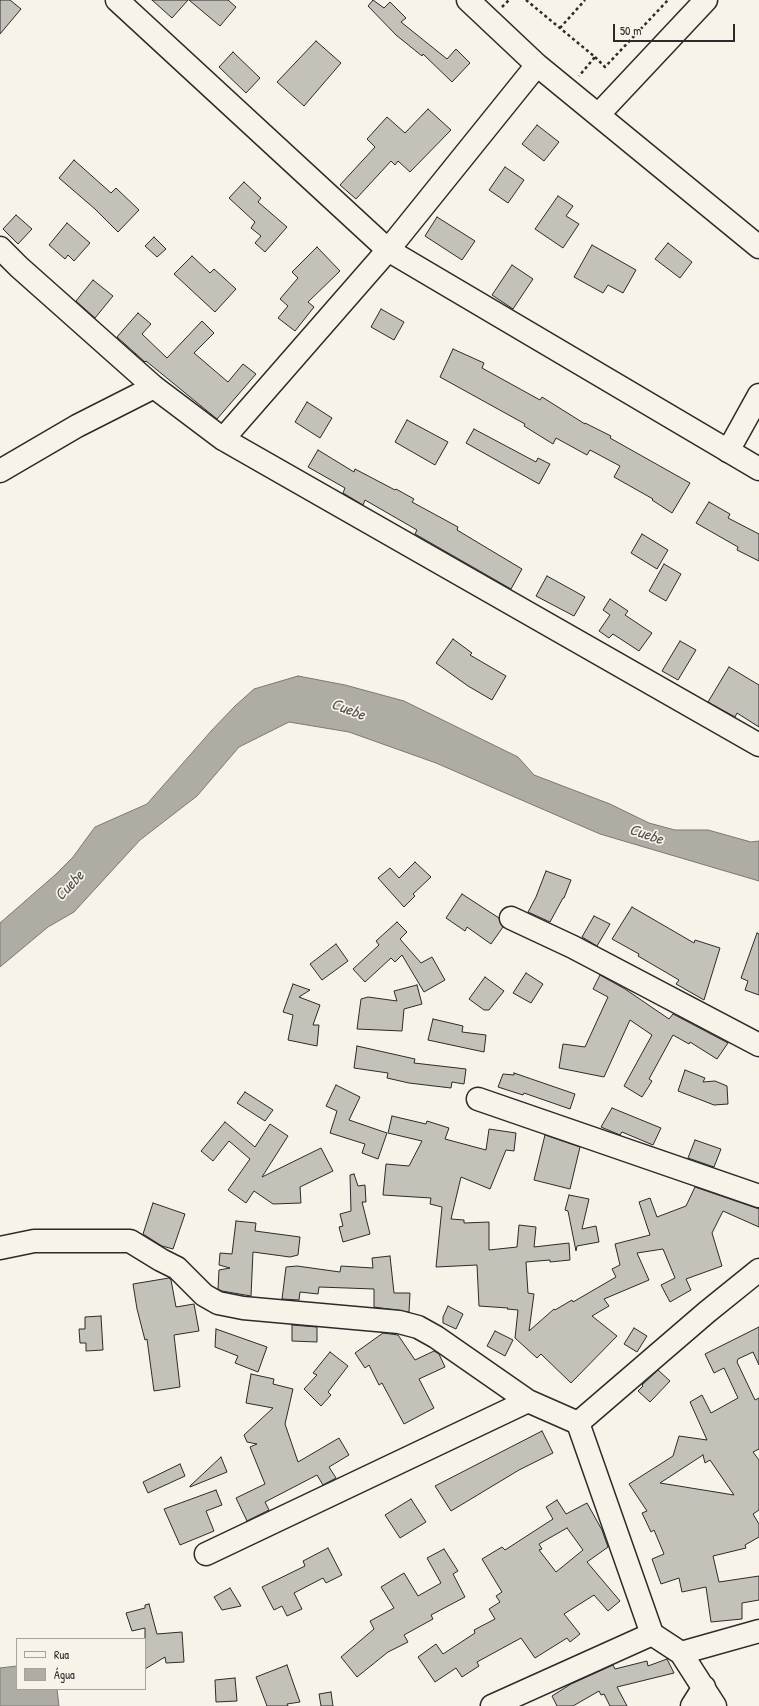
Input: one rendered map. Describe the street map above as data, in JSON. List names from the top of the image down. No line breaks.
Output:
{"water":["Cuebe"],"legend":["Rua","Água"],"scale_bar":"50 m"}
